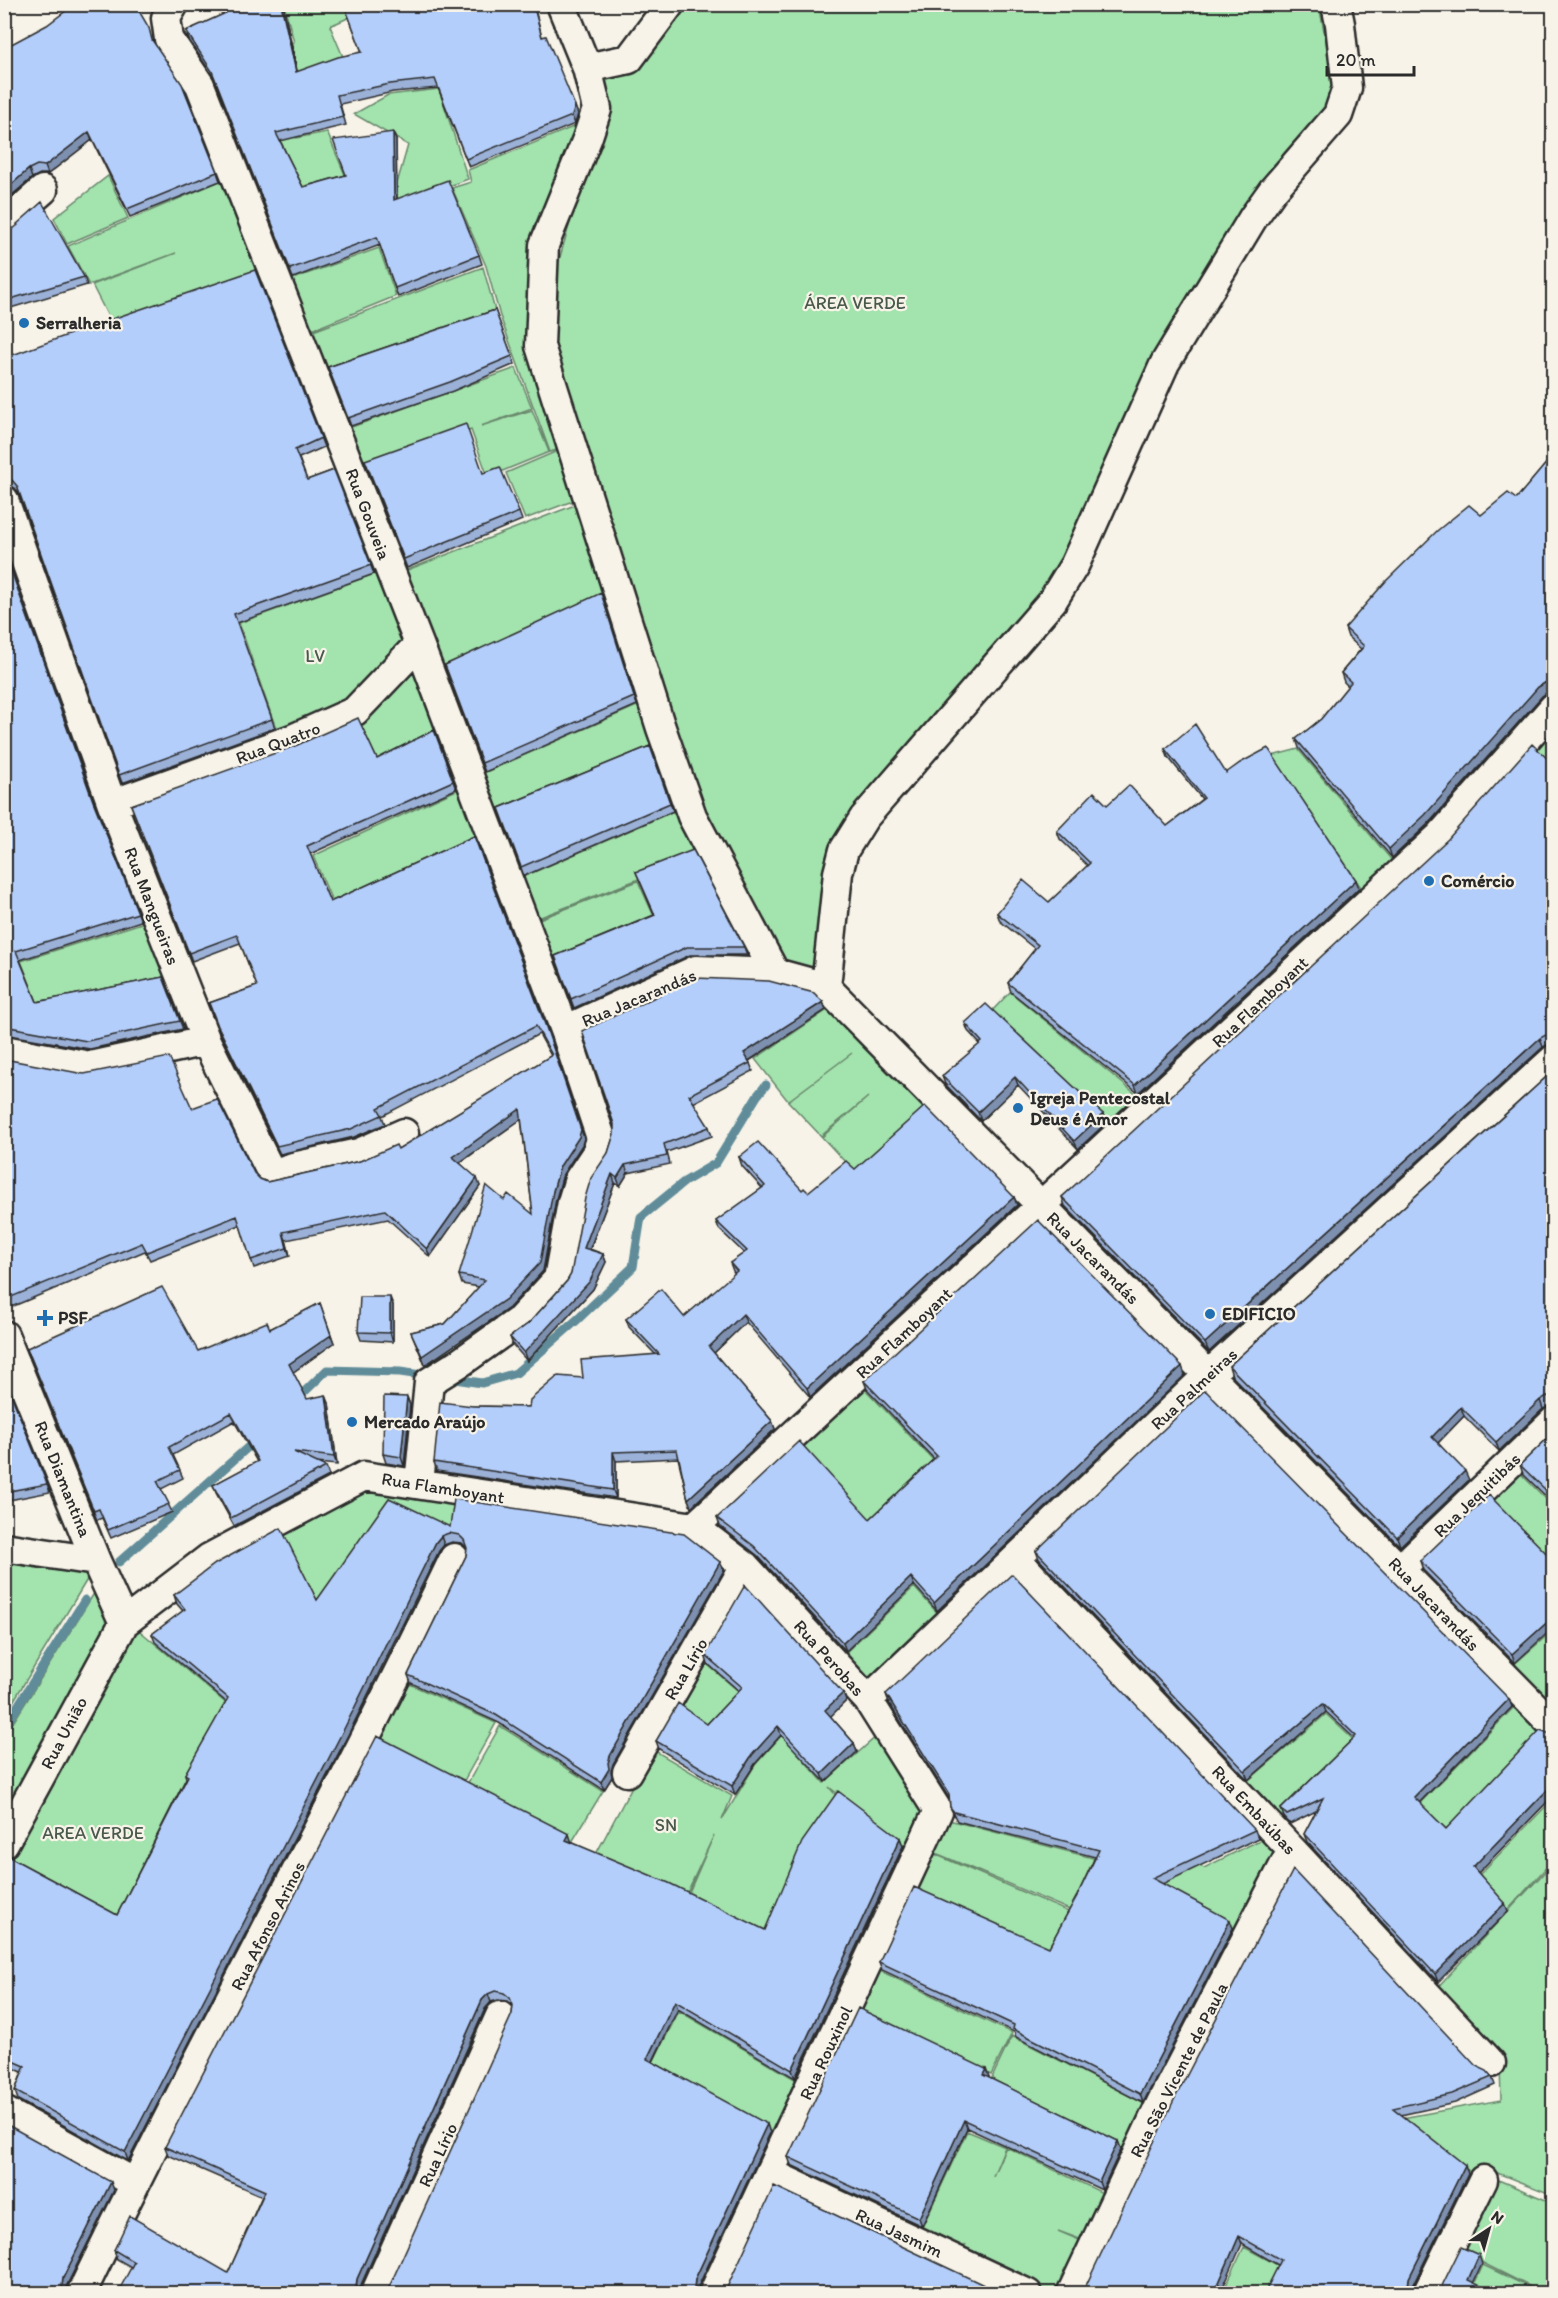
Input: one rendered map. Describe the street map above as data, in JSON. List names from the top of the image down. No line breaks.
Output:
{"streets":{"street":["Rua Gouveia","Rua Quatro","Rua Mangueiras","Rua Jacarandás","Rua Flamboyant","Rua Palmeiras","Rua Diamantina","Rua Jequitibás","Rua Perobas","Rua Lírio","Rua União","Rua Embaúbas","Rua Afonso Arinos","Rua Rouxinol","Rua São Vicente de Paula","Rua Jasmim"]},"crossings":[["Rua Gouveia","Rua Quatro"],["Rua Gouveia","Rua Jacarandás"],["Rua Gouveia","Rua Flamboyant"],["Rua Quatro","Rua Mangueiras"],["Rua Jacarandás","Rua Flamboyant"],["Rua Jacarandás","Rua Palmeiras"],["Rua Jacarandás","Rua Jequitibás"],["Rua Flamboyant","Rua Diamantina"],["Rua Flamboyant","Rua Perobas"],["Rua Flamboyant","Rua União"],["Rua Palmeiras","Rua Perobas"],["Rua Palmeiras","Rua Embaúbas"],["Rua Diamantina","Rua União"],["Rua Perobas","Rua Lírio"],["Rua Perobas","Rua Rouxinol"],["Rua Embaúbas","Rua São Vicente de Paula"],["Rua Rouxinol","Rua Jasmim"]],"parks":["ÁREA VERDE","LV","SN","AREA VERDE"],"places":{"other":["Serralheria","Comércio","Igreja Pentecostal Deus é Amor","EDIFICIO","Mercado Araújo"],"health":["PSF"]},"scale_bar":"20 m","north":"top right"}
